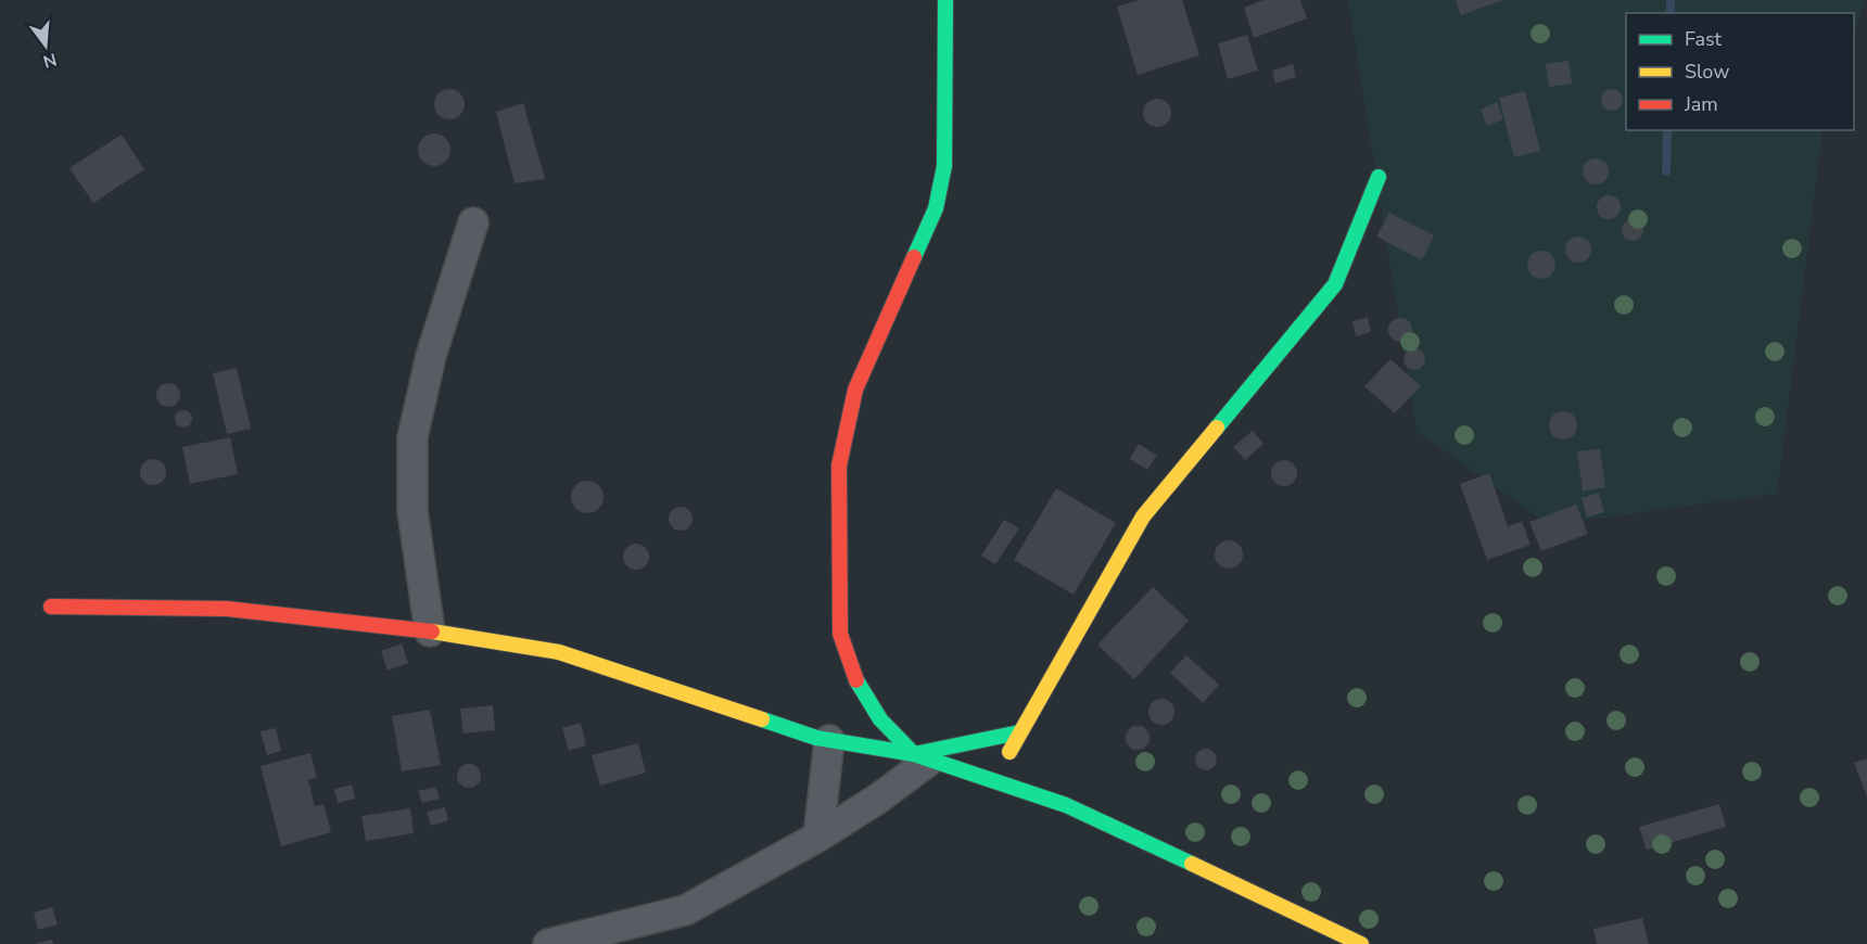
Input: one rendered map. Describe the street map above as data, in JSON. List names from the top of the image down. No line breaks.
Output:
{"legend":["Fast","Slow","Jam"],"north":"bottom"}
